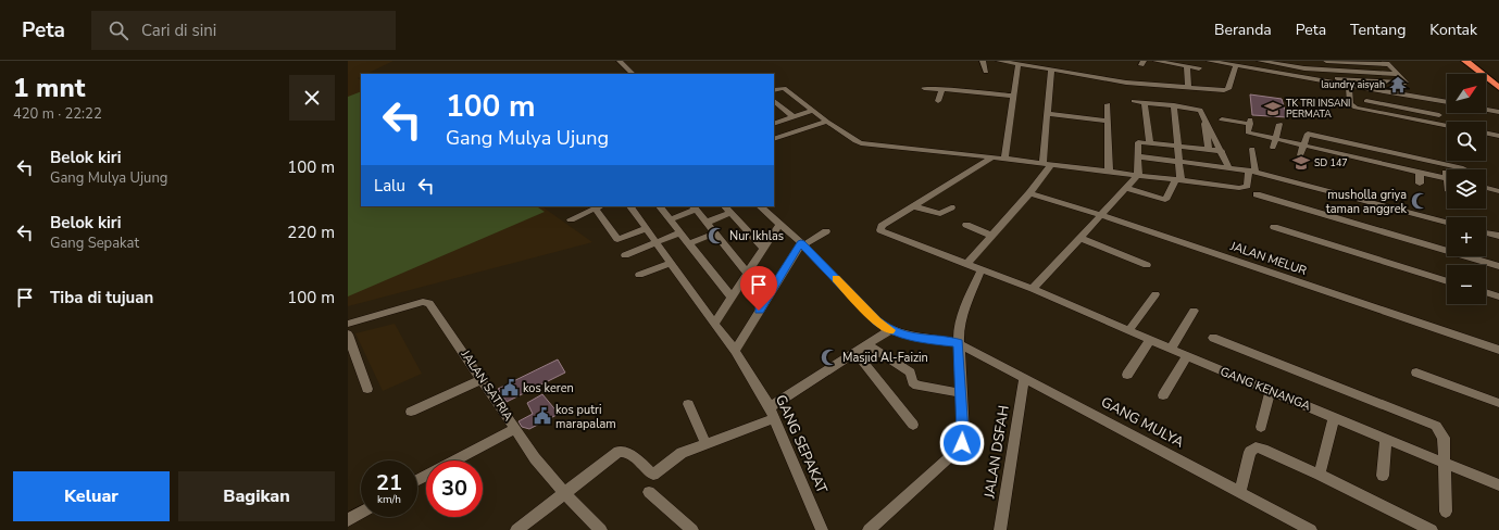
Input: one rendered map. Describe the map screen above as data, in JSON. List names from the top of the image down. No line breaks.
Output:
{"streets":{"street":["JALAN MELUR","JALAN SATRIA","GANG KENANGA","GANG MULYA","GANG SEPAKAT","JALAN DSFAH"]},"crossings":[["GANG MULYA","JALAN DSFAH"]],"places":{"temple":["laundry aisyah"],"school or university":["TK TRI INSANI PERMATA","SD 147"],"mosque":["musholla griya taman anggrek","Nur Ikhlas","Masjid Al-Faizin"],"public building":["kos keren","kos putri marapalam"]},"north":"top right","page":{"header":"Peta","search":"Cari di sini","nav":["Beranda","Peta","Tentang","Kontak"],"heading":["1 mnt","420 m · 22:22"],"map_buttons":["+","−"],"turn":["100 m","Gang Mulya Ujung"],"list":[{"name":"Belok kiri","note":"Gang Mulya Ujung","value":"100 m"},{"name":"Belok kiri","note":"Gang Sepakat","value":"220 m"},{"name":"Tiba di tujuan","value":"100 m"}],"then":"Lalu","speed":"21 km/h","limit":"30","buttons":["Keluar","Bagikan"]}}
